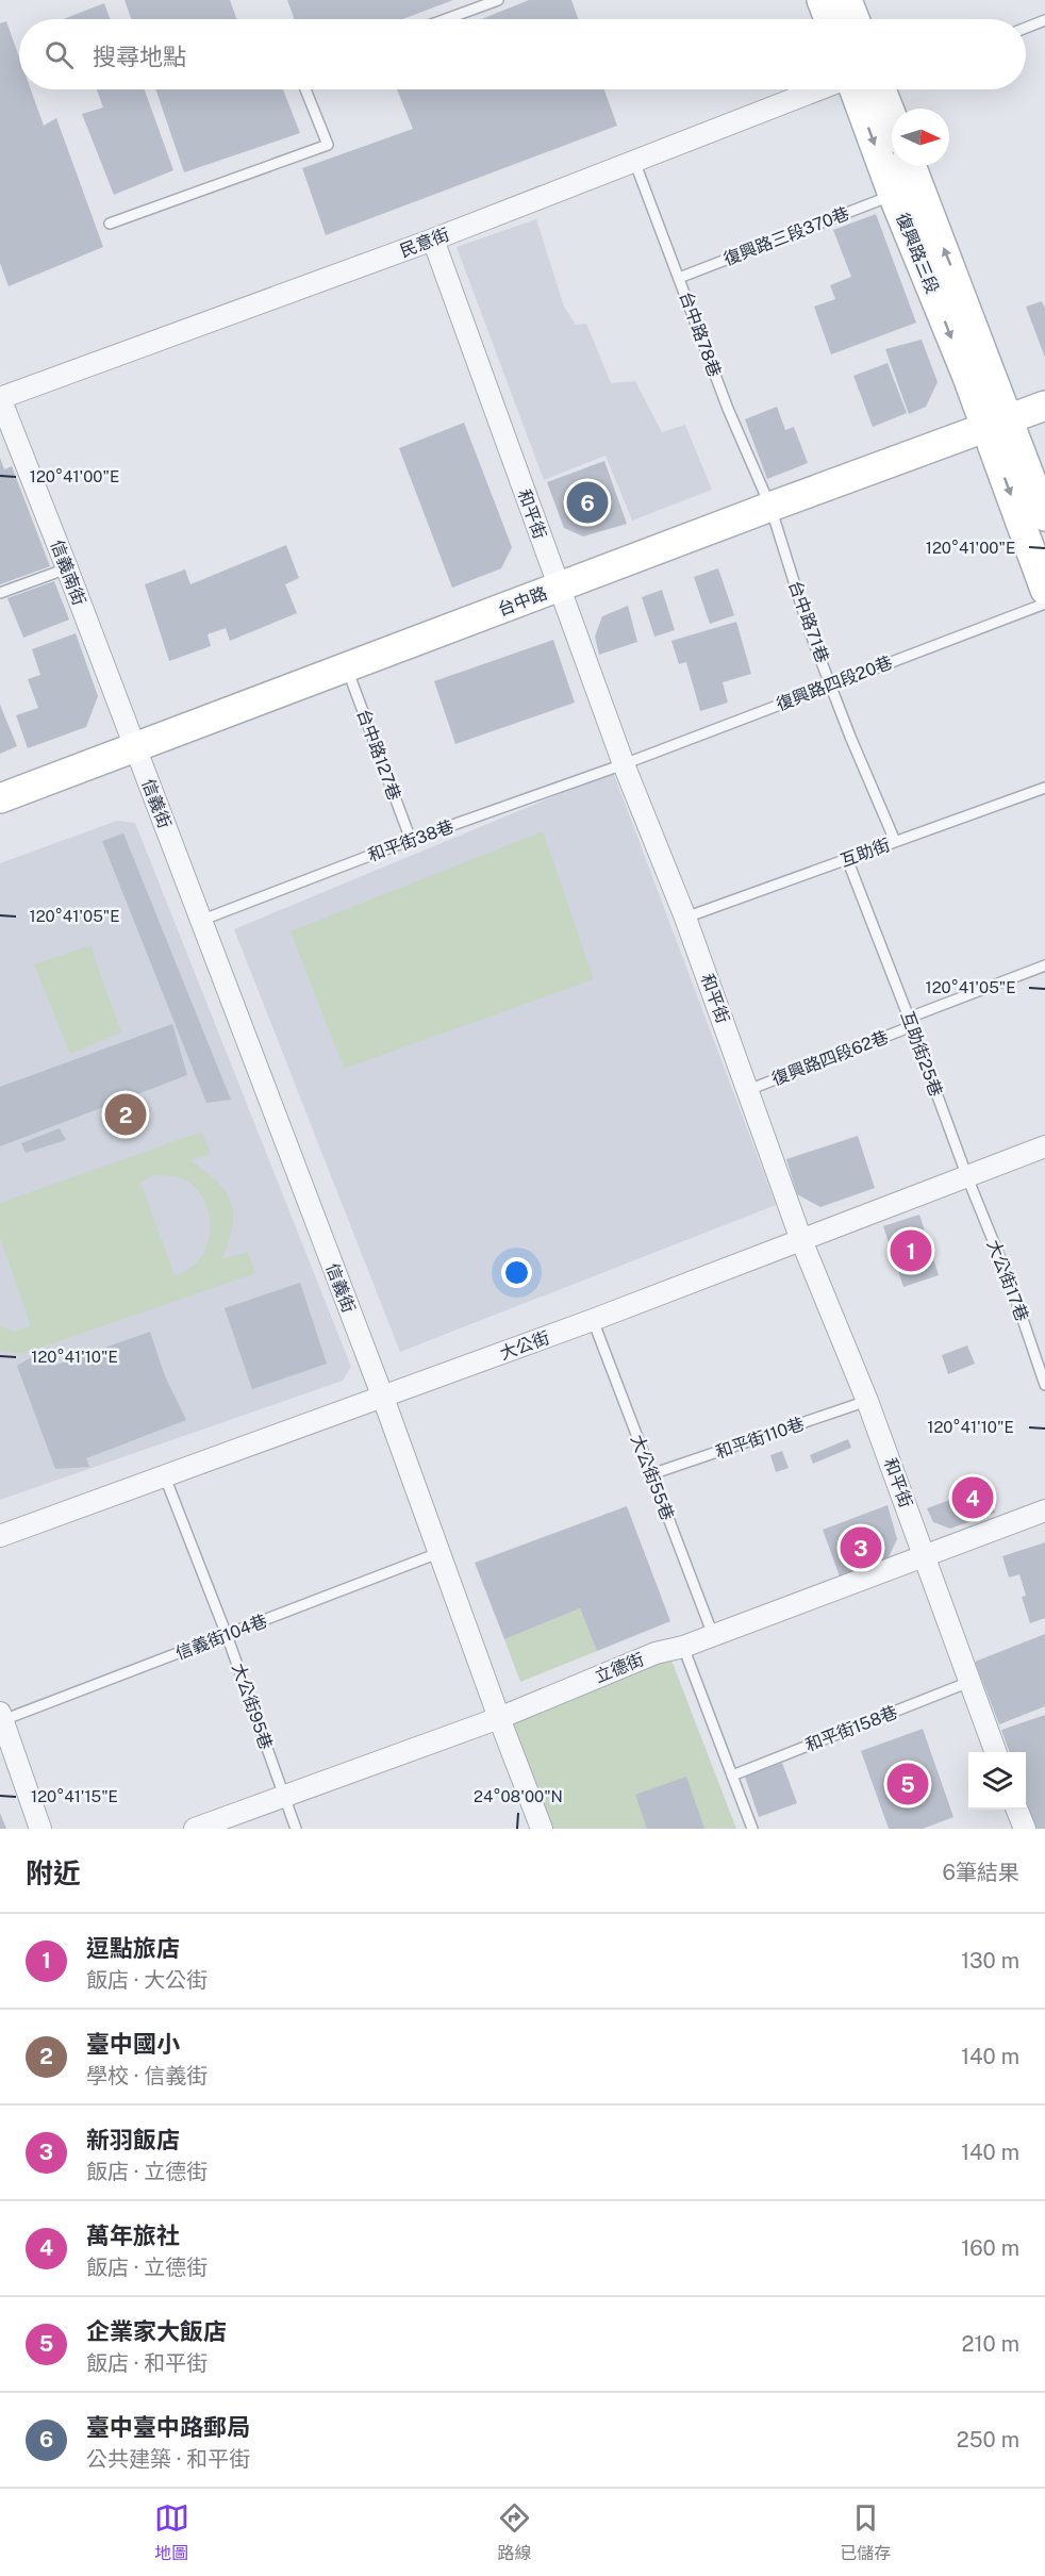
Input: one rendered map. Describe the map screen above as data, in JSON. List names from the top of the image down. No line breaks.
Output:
{"streets":{"main road":["復興路三段","台中路"],"street":["民意街","和平街","信義南街","信義街","大公街","立德街"],"lane":["復興路三段370巷","台中路78巷","台中路71巷","復興路四段20巷","台中路127巷","和平街38巷","互助街","互助街25巷","復興路四段62巷","大公街17巷","和平街110巷","大公街55巷","信義街104巷","大公街95巷","和平街158巷"]},"crossings":[["復興路三段370巷","復興路三段"],["復興路三段370巷","台中路78巷"],["民意街","台中路78巷"],["民意街","和平街"],["民意街","信義南街"],["復興路三段","台中路"],["台中路78巷","台中路"],["台中路78巷","台中路71巷"],["和平街","台中路"],["和平街","復興路四段20巷"],["和平街","和平街38巷"],["和平街","互助街"],["和平街","復興路四段62巷"],["和平街","大公街"],["和平街","和平街110巷"],["和平街","立德街"],["和平街","和平街158巷"],["信義南街","台中路"],["信義南街","信義街"],["台中路","台中路71巷"],["台中路","台中路127巷"],["台中路","信義街"],["台中路71巷","復興路四段20巷"],["台中路71巷","互助街"],["復興路四段20巷","和平街38巷"],["台中路127巷","和平街38巷"],["信義街","和平街38巷"],["信義街","大公街"],["信義街","信義街104巷"],["信義街","立德街"],["互助街","互助街25巷"],["互助街25巷","復興路四段62巷"],["互助街25巷","大公街17巷"],["互助街25巷","大公街"],["大公街17巷","大公街"],["大公街","大公街55巷"],["大公街","大公街95巷"],["和平街110巷","大公街55巷"],["大公街55巷","立德街"],["信義街104巷","大公街95巷"],["立德街","大公街95巷"]],"north":"right","page":{"search":"搜尋地點","pins":["6","2","1","4","3","5"],"heading":["附近","6筆結果"],"list":[{"mark":"1","name":"逗點旅店","note":"飯店 · 大公街","value":"130 m"},{"mark":"2","name":"臺中國小","note":"學校 · 信義街","value":"140 m"},{"mark":"3","name":"新羽飯店","note":"飯店 · 立德街","value":"140 m"},{"mark":"4","name":"萬年旅社","note":"飯店 · 立德街","value":"160 m"},{"mark":"5","name":"企業家大飯店","note":"飯店 · 和平街","value":"210 m"},{"mark":"6","name":"臺中臺中路郵局","note":"公共建築 · 和平街","value":"250 m"}],"nav":["地圖","路線","已儲存"]},"coordinates":["120°41'00\"E","120°41'05\"E","120°41'10\"E","24°08'00\"N","120°41'15\"E"]}
